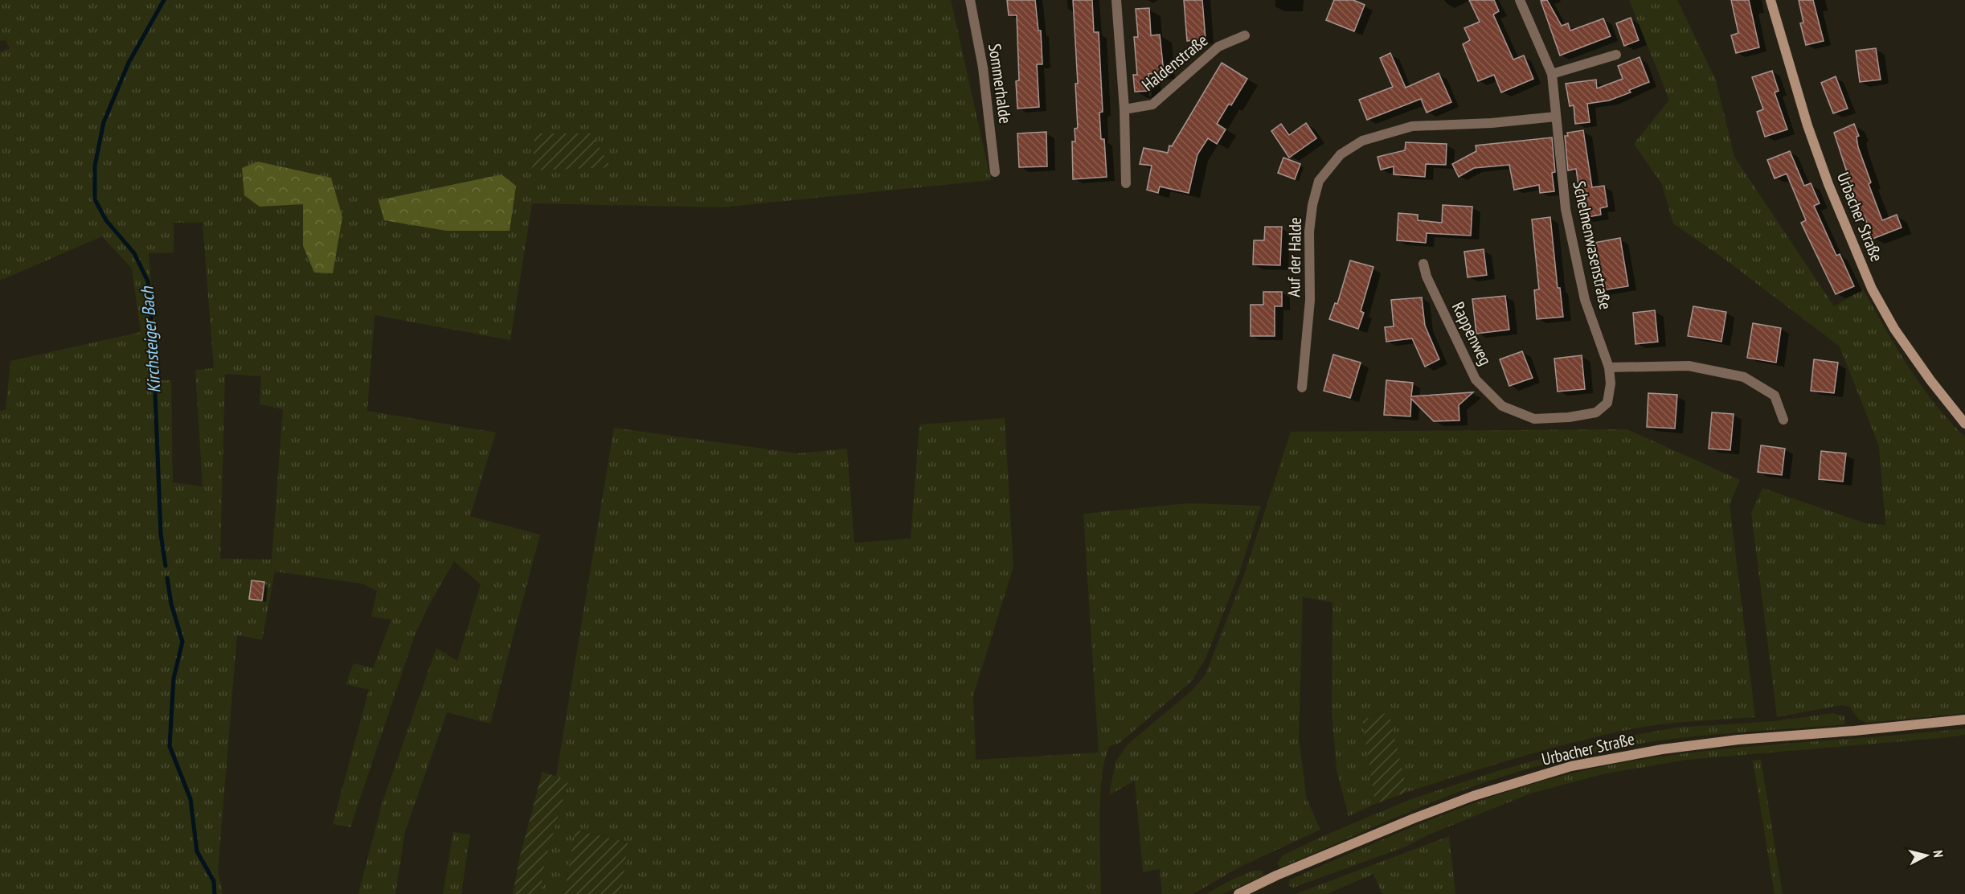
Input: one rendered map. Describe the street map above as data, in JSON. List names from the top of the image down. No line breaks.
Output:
{"streets":{"street":["Haldenstraße","Sommerhalde","Urbacher Straße","Schelmenwasenstraße","Auf der Halde","Rappenweg"]},"crossings":[["Schelmenwasenstraße","Auf der Halde"],["Schelmenwasenstraße","Rappenweg"]],"water":["Kirchsteiger Bach"],"north":"right"}
